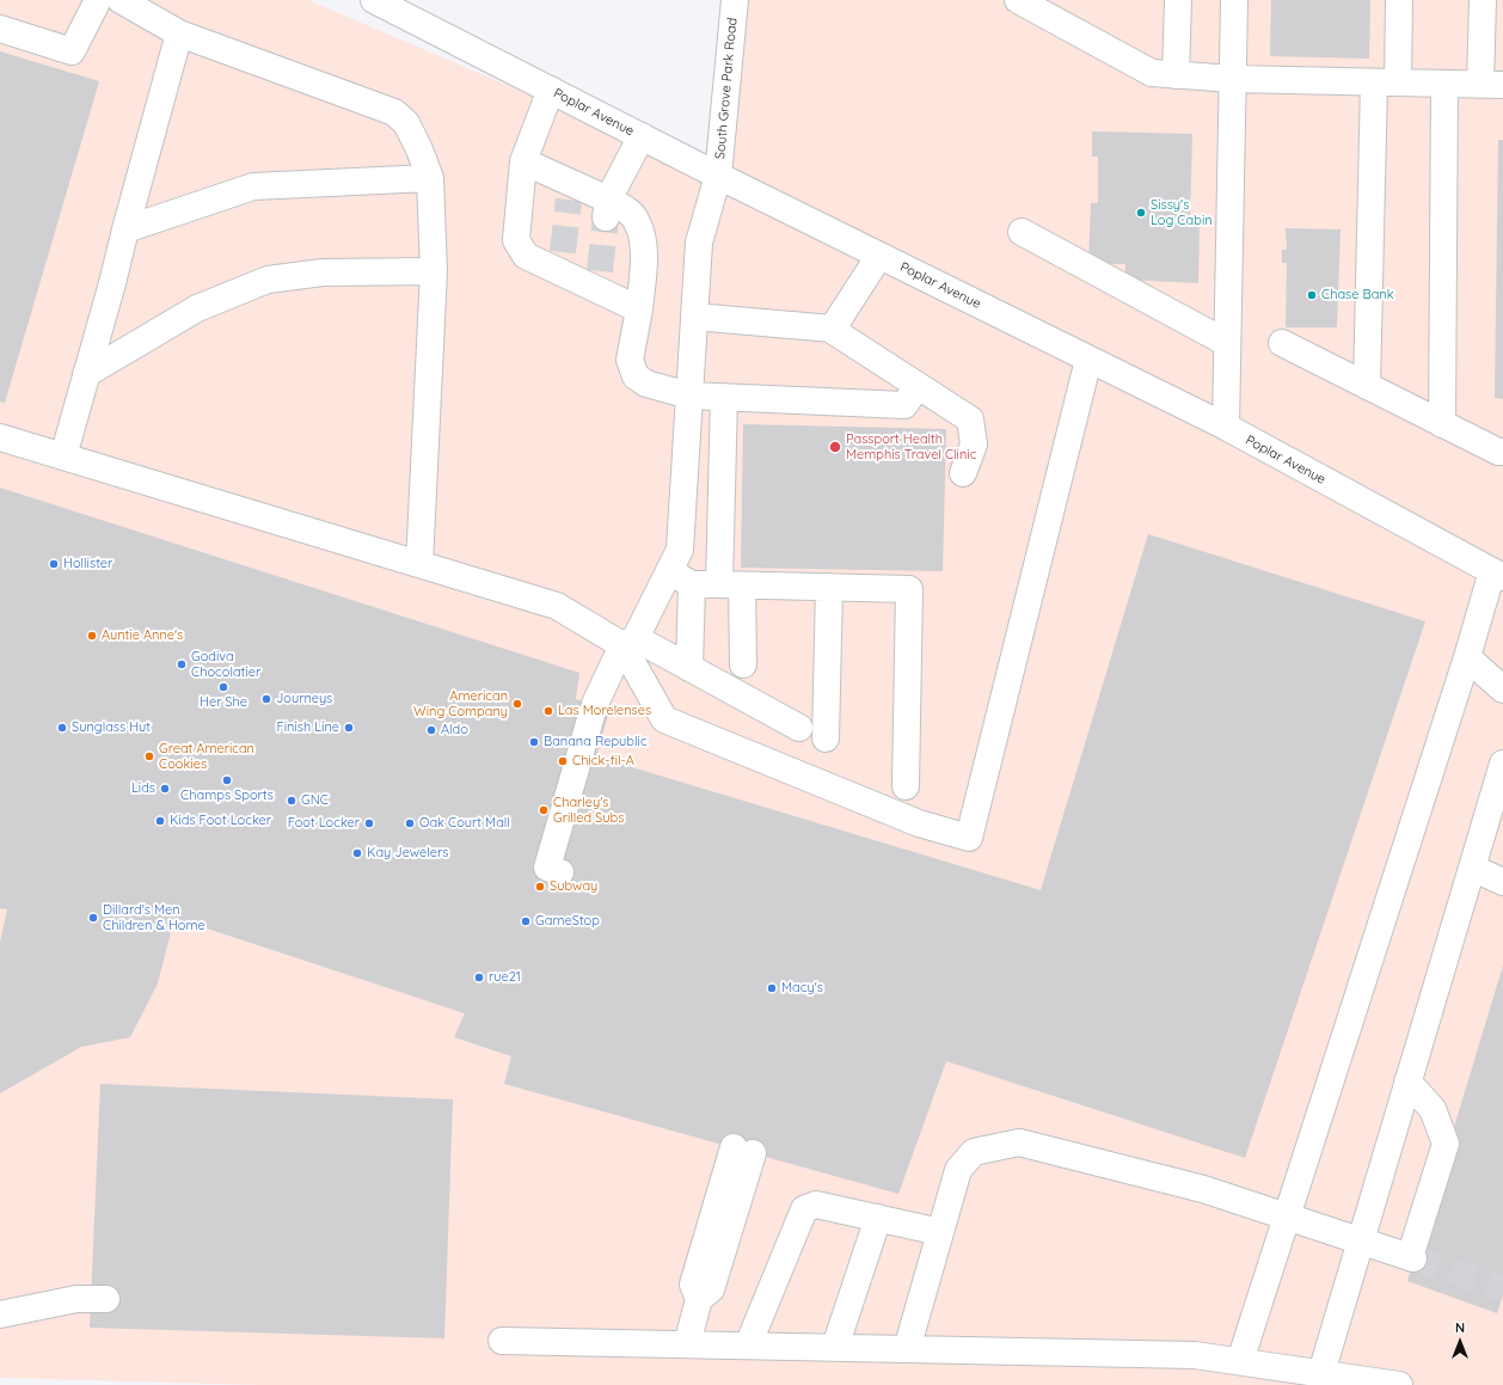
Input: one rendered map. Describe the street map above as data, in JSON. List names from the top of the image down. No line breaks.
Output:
{"streets":{"main road":["South Grove Park Road","Poplar Avenue"]},"crossings":[["South Grove Park Road","Poplar Avenue"]],"places":["Sissy's Log Cabin","Chase Bank","Passport Health Memphis Travel Clinic","Hollister","Auntie Anne's","Godiva Chocolatier","Her She","Journeys","American Wing Company","Las Morelenses","Sunglass Hut","Finish Line","Aldo","Banana Republic","Great American Cookies","Chick-fil-A","Champs Sports","Lids","GNC","Charley's Grilled Subs","Kids Foot Locker","Foot Locker","Oak Court Mall","Kay Jewelers","Subway","Dillard's Men Children & Home","GameStop","rue21","Macy's"],"north":"top"}
